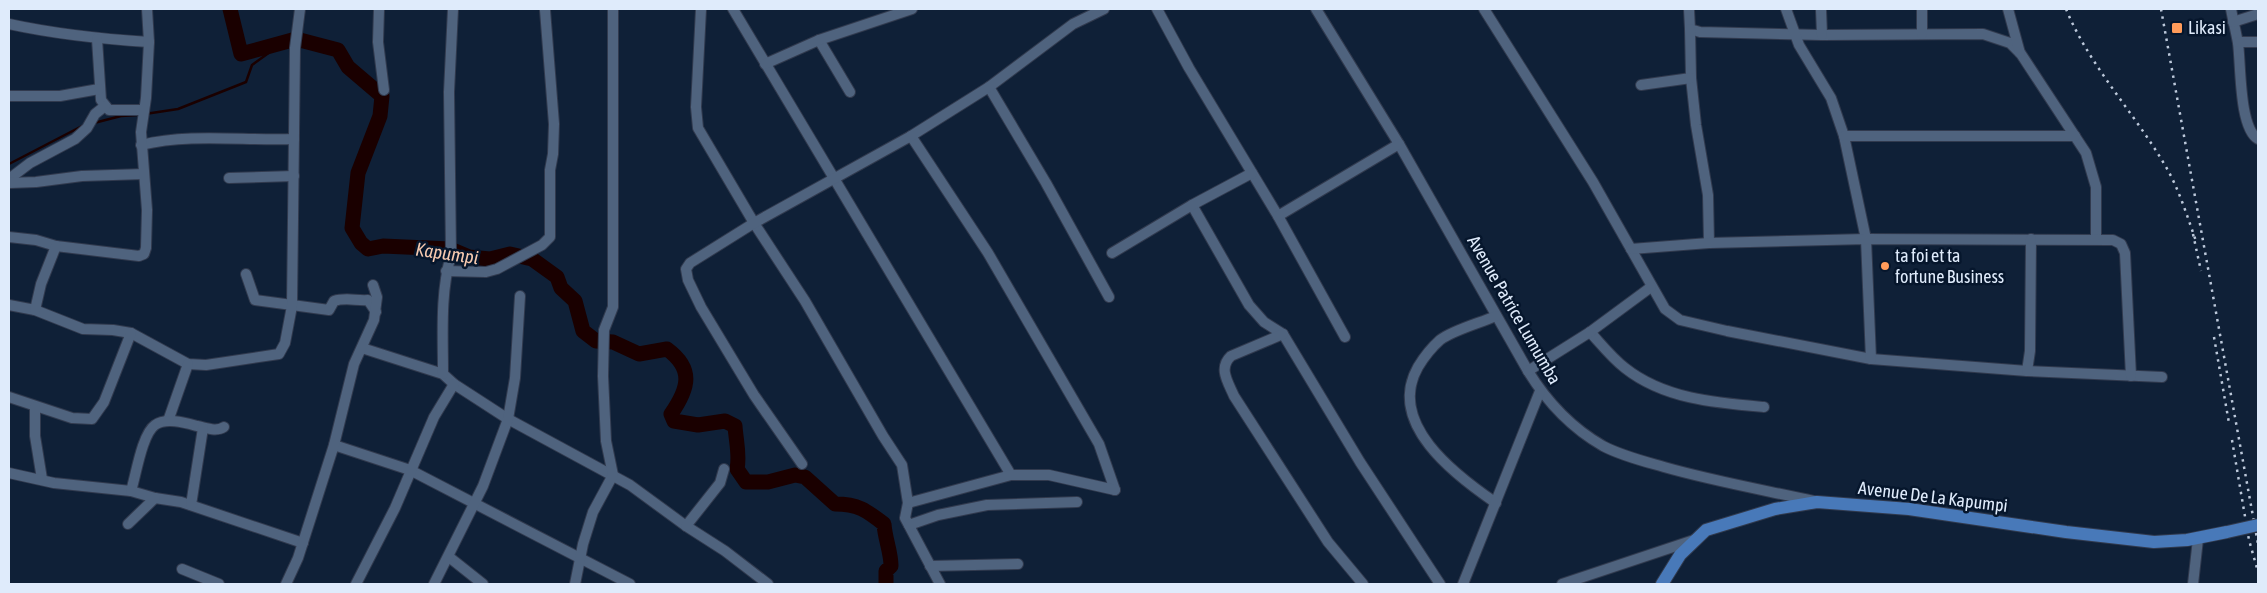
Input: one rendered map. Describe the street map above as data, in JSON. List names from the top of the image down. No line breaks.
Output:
{"streets":{"main road":["Avenue De La Kapumpi"],"street":["Avenue Patrice Lumumba"]},"crossings":[["Avenue Patrice Lumumba","Avenue De La Kapumpi"]],"water":["Kapumpi"],"places":{"transit":["Likasi"],"other":["ta foi et ta fortune Business"]}}
